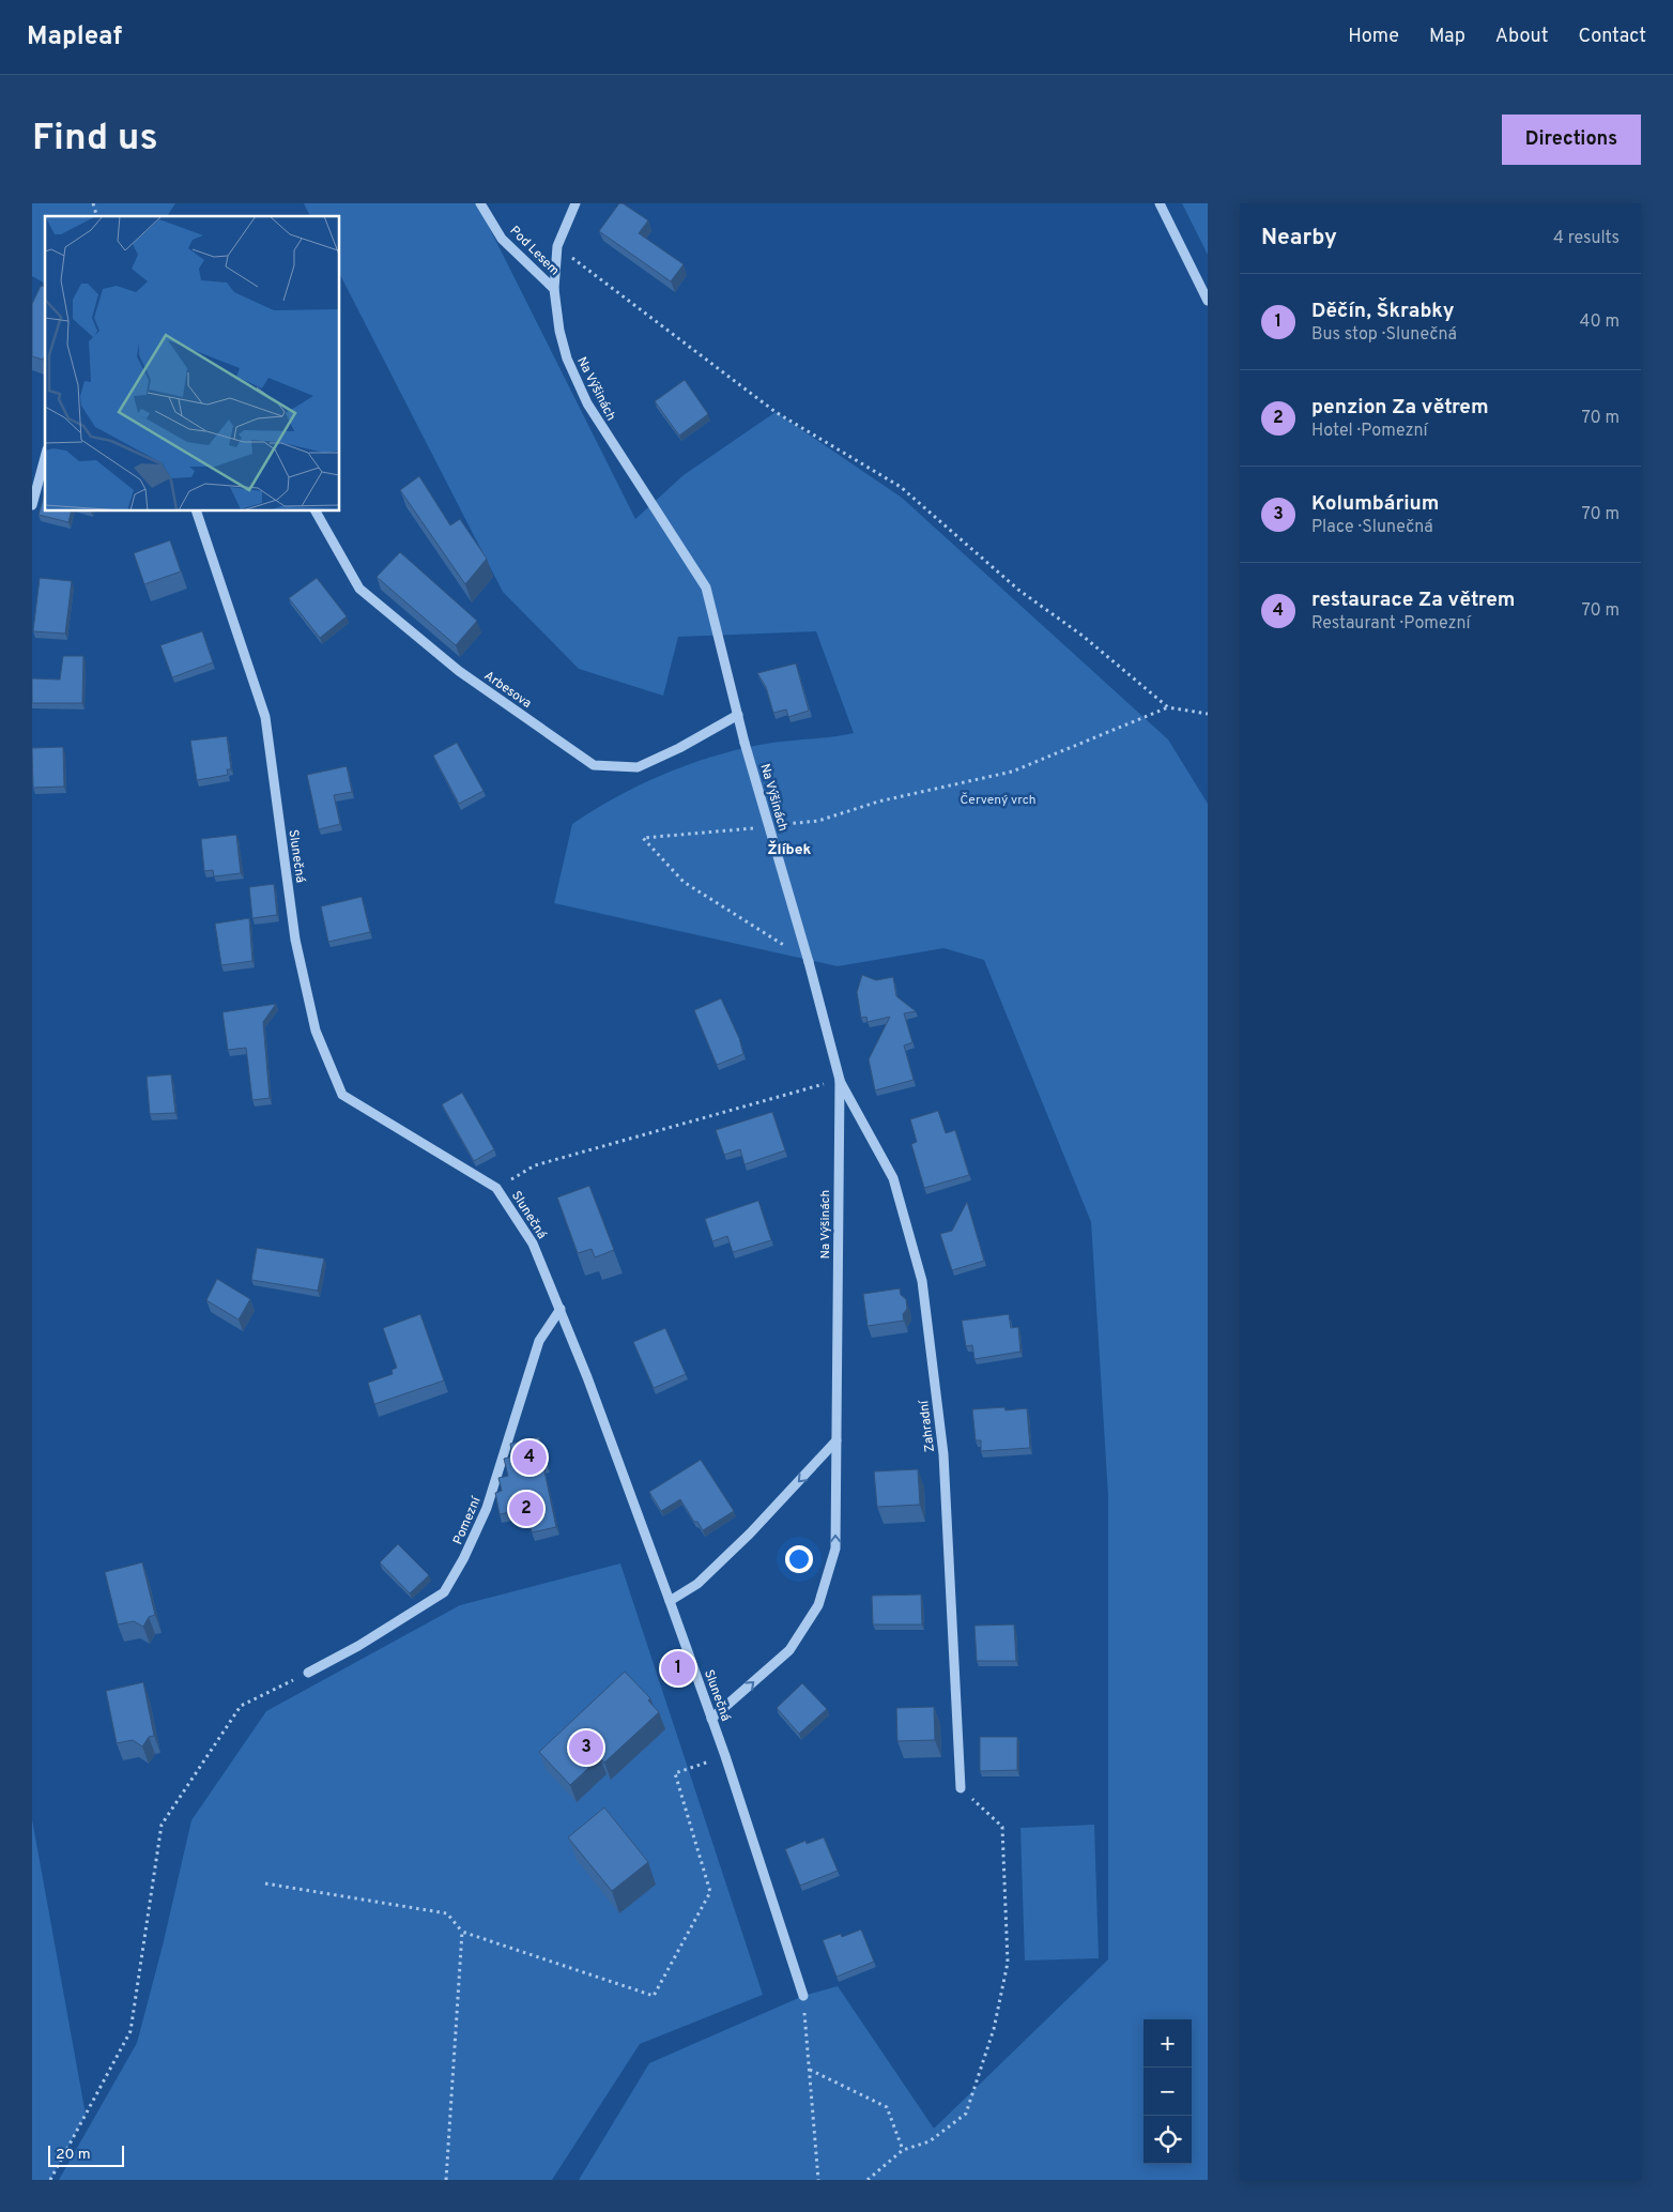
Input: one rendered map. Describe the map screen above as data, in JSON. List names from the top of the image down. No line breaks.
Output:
{"streets":{"street":["Pod Lesem","Na Výšinách","Arbesova","Slunečná","Zahradní","Pomezní"]},"crossings":[["Pod Lesem","Na Výšinách"],["Na Výšinách","Arbesova"],["Na Výšinách","Slunečná"],["Na Výšinách","Zahradní"],["Slunečná","Pomezní"]],"districts":["Žlíbek"],"parks":["Červený vrch"],"scale_bar":"20 m","page":{"header":"Mapleaf","nav":["Home","Map","About","Contact"],"buttons":"Directions","title":"Find us","heading":["Nearby","4 results"],"list":[{"mark":"1","name":"Děčín, Škrabky","note":"Bus stop · Slunečná","value":"40 m"},{"mark":"2","name":"penzion Za větrem","note":"Hotel · Pomezní","value":"70 m"},{"mark":"3","name":"Kolumbárium","note":"Place · Slunečná","value":"70 m"},{"mark":"4","name":"restaurace Za větrem","note":"Restaurant · Pomezní","value":"70 m"}],"pins":["4","2","1","3"],"map_buttons":["+","−"],"scale":"20 m"}}
